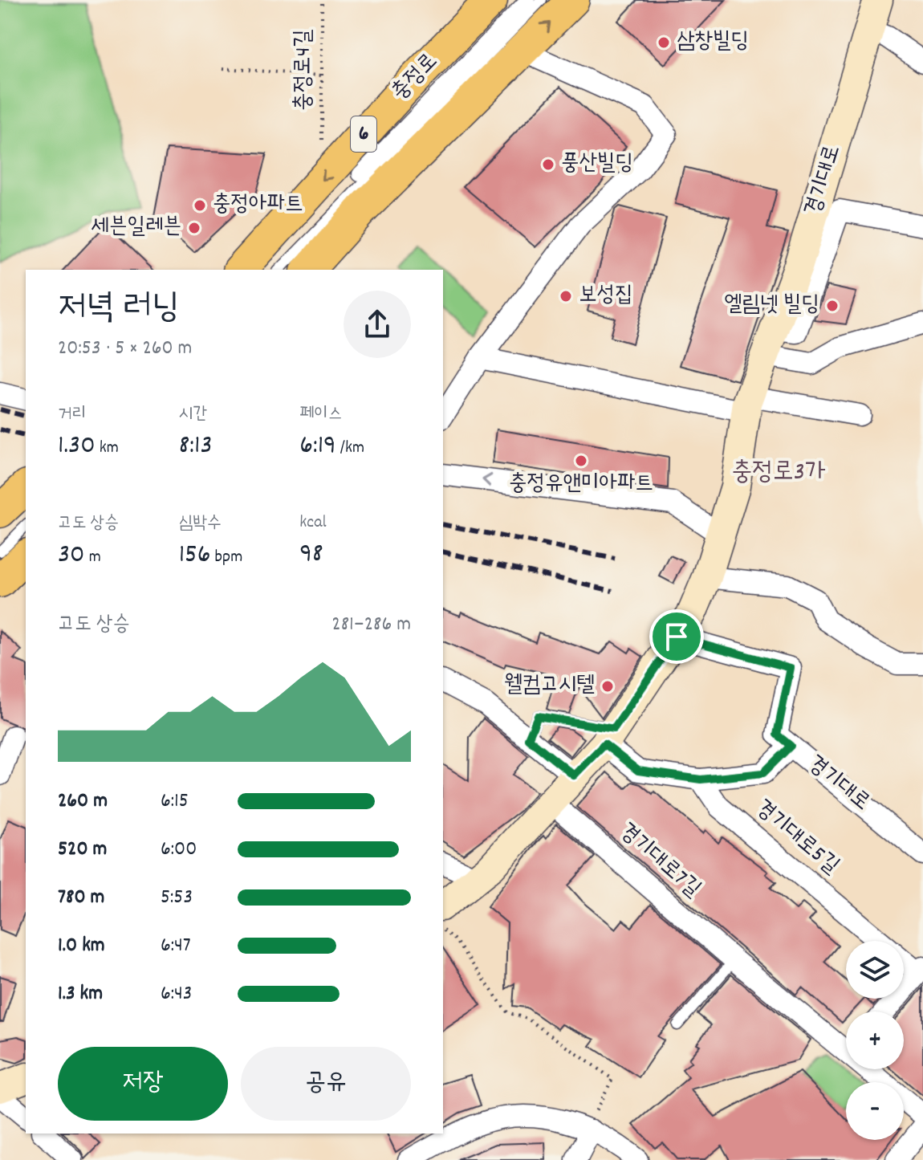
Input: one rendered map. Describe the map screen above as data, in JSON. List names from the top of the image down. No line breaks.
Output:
{"streets":{"main road":["충정로","6","경기대로"],"street":["경기대로5길","경기대로7길"],"path":["충정로4길"]},"crossings":[["경기대로","경기대로7길"]],"districts":["충정로3가"],"places":["삼창빌딩","풍산빌딩","충정아파트","세븐일레븐","보성집","엘림넷 빌딩","충정유앤미아파트","웰컴고시텔"],"page":{"heading":["저녁 러닝","20:53 · 5 × 260 m"],"stats":[["거리","1.30 km"],["시간","8:13"],["페이스","6:19 /km"],["고도 상승","30 m"],["심박수","156 bpm"],["kcal","98"]],"chart":["고도 상승","281–286 m"],"list":[{"name":"260 m","note":"6:15"},{"name":"520 m","note":"6:00"},{"name":"780 m","note":"5:53"},{"name":"1.0 km","note":"6:47"},{"name":"1.3 km","note":"6:43"}],"map_buttons":["+","−"],"buttons":["저장","공유"]}}
